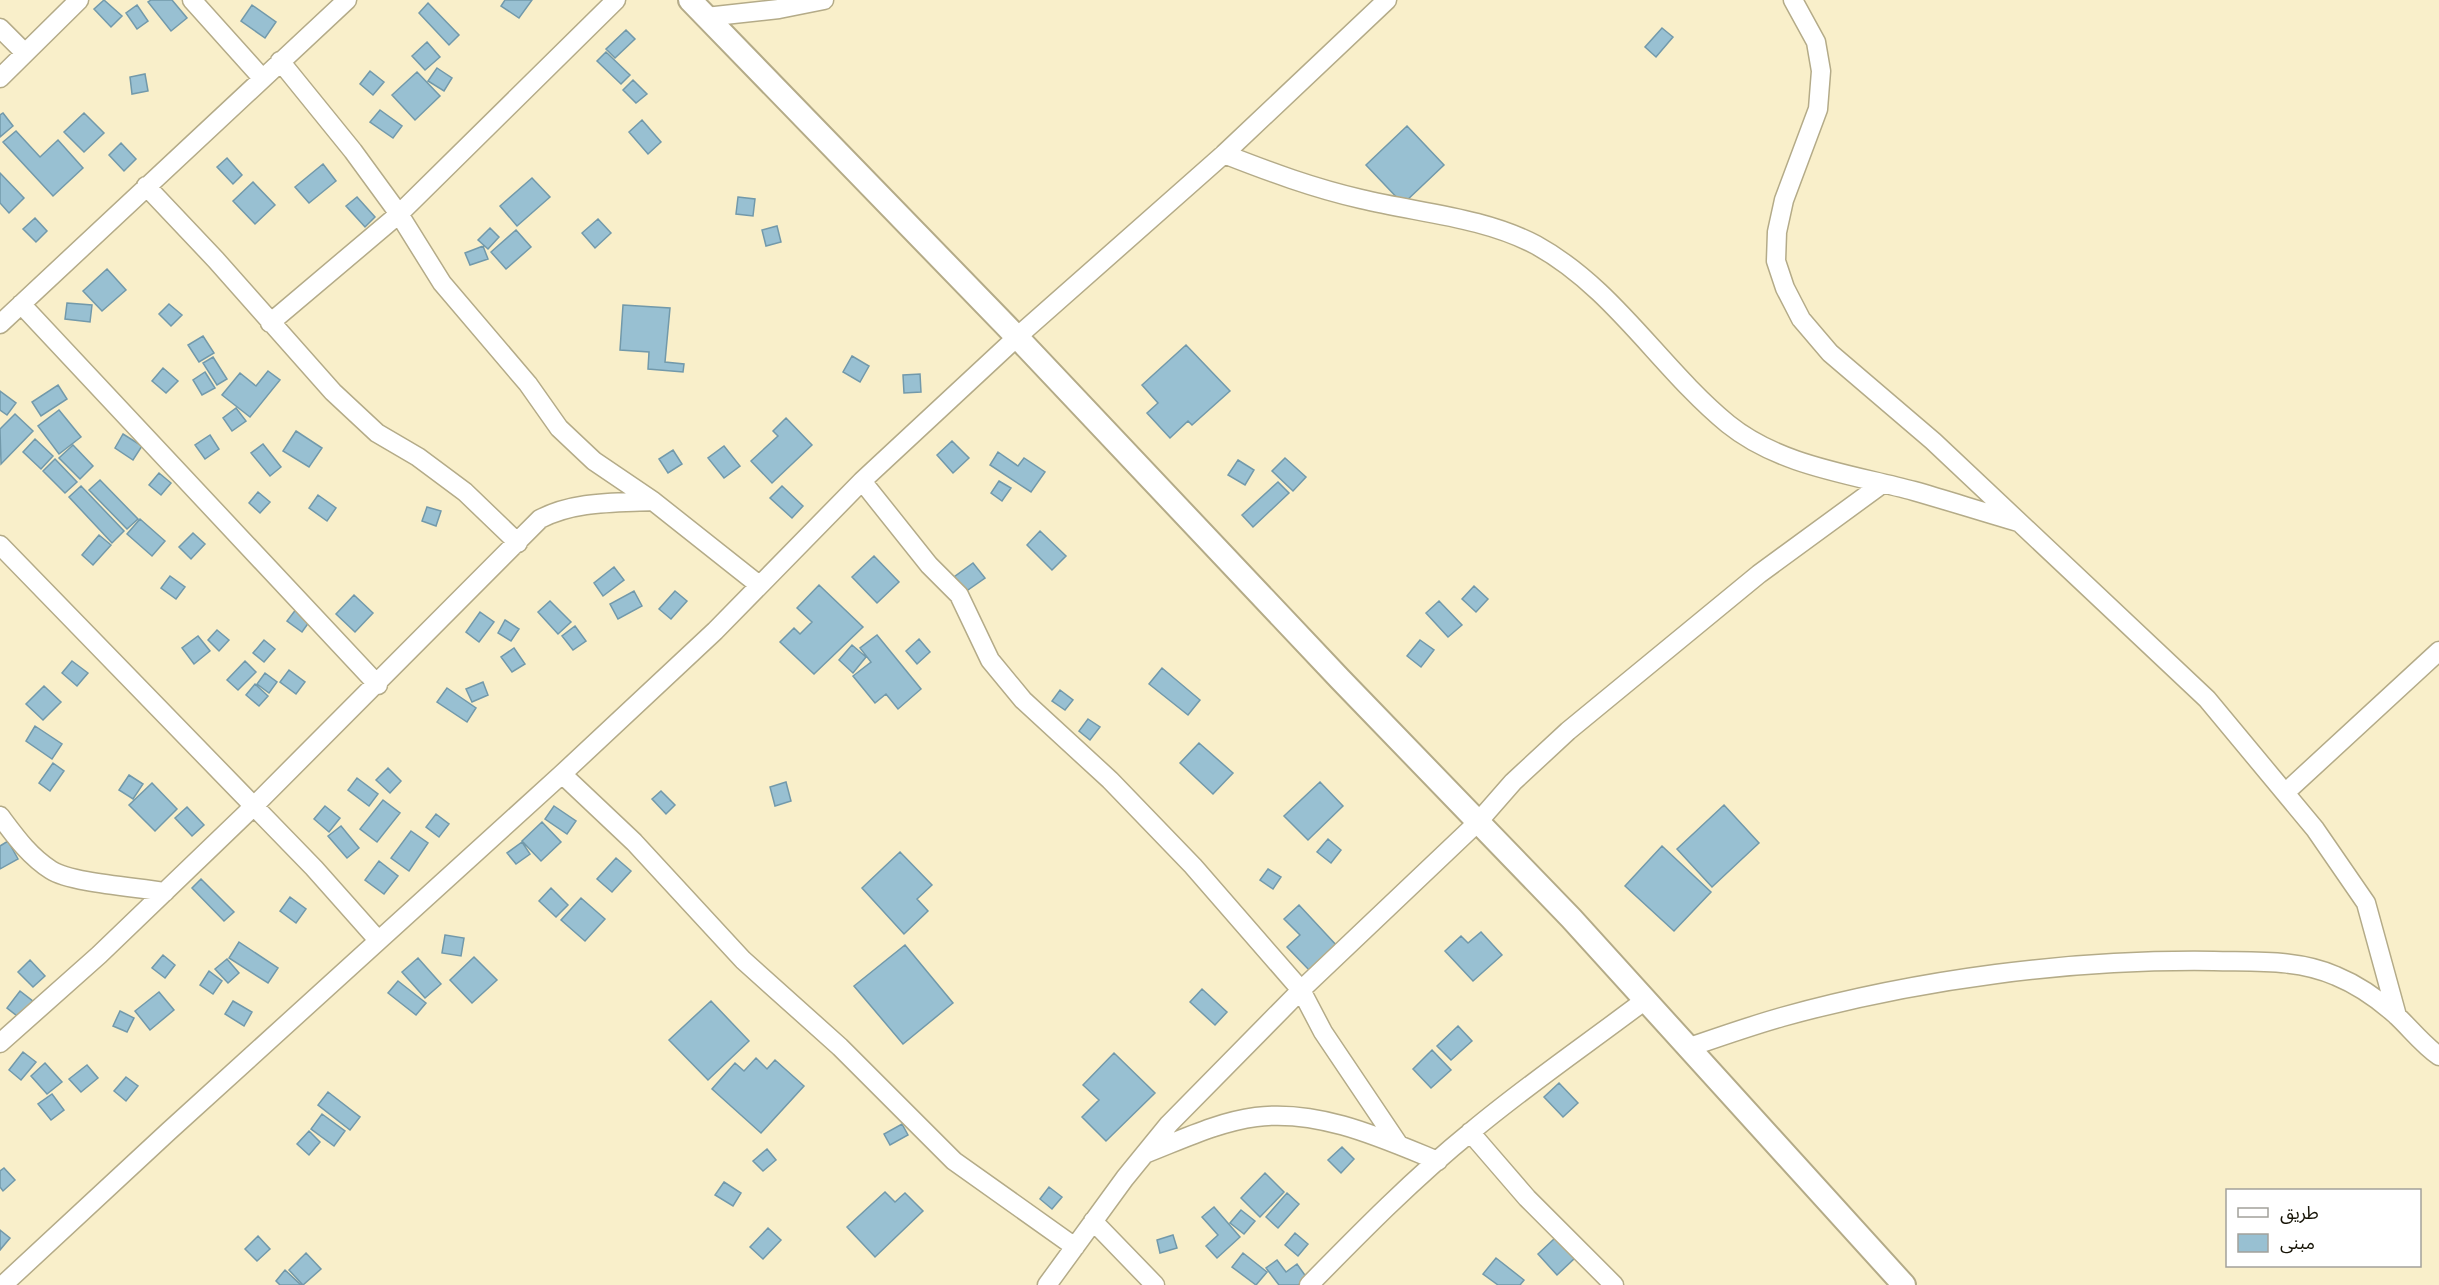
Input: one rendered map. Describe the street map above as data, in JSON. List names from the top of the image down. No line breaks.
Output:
{"legend":["طريق","مبنى"]}
